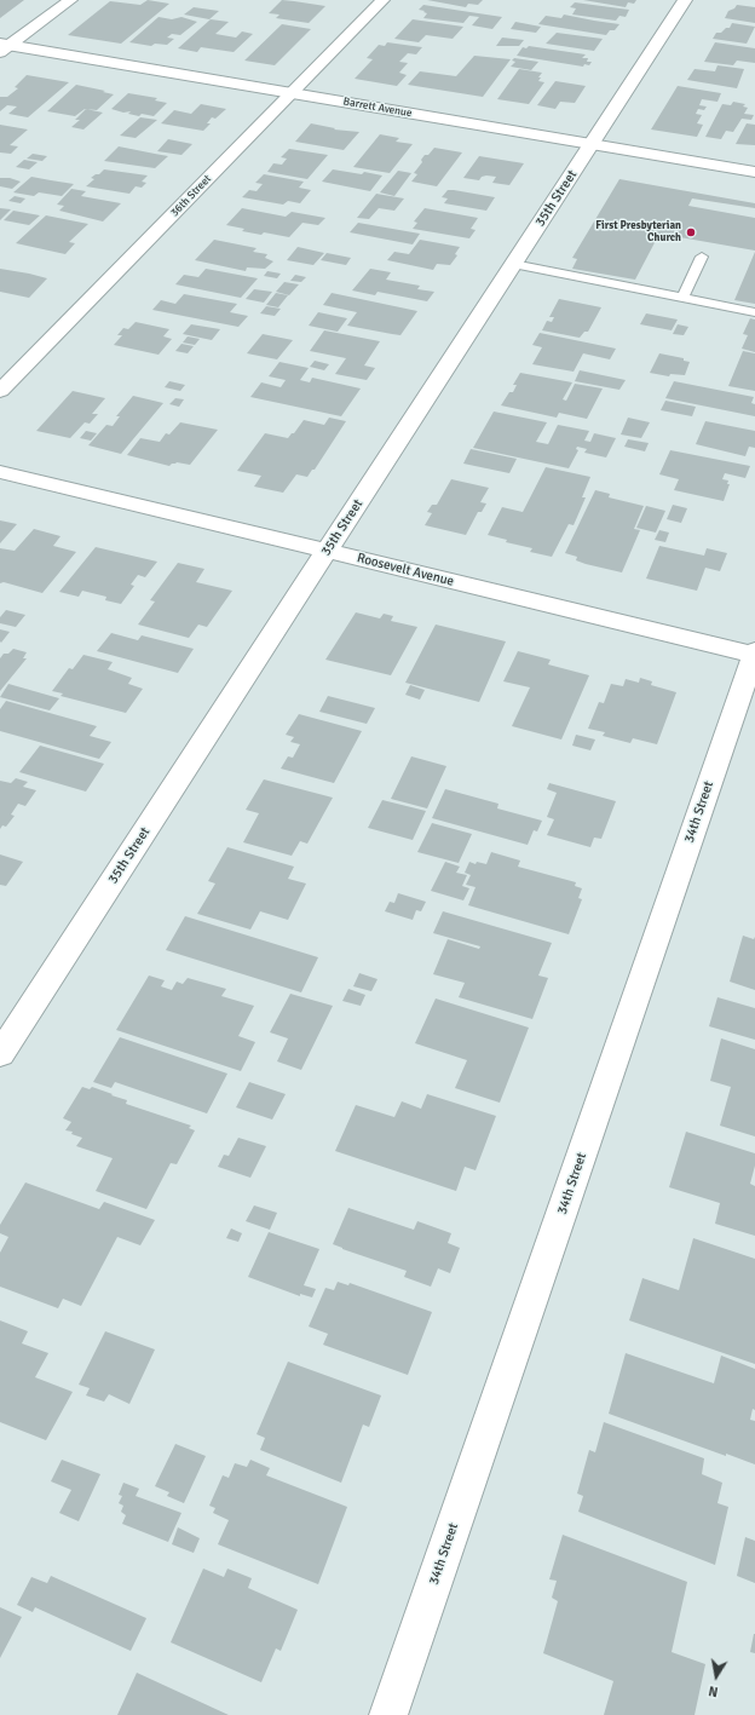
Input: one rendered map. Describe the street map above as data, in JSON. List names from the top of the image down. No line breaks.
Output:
{"streets":{"street":["Barrett Avenue","36th Street","35th Street","Roosevelt Avenue","34th Street"]},"crossings":[["Barrett Avenue","36th Street"],["Barrett Avenue","35th Street"],["35th Street","Roosevelt Avenue"],["Roosevelt Avenue","34th Street"]],"places":["First Presbyterian Church"],"north":"bottom"}
